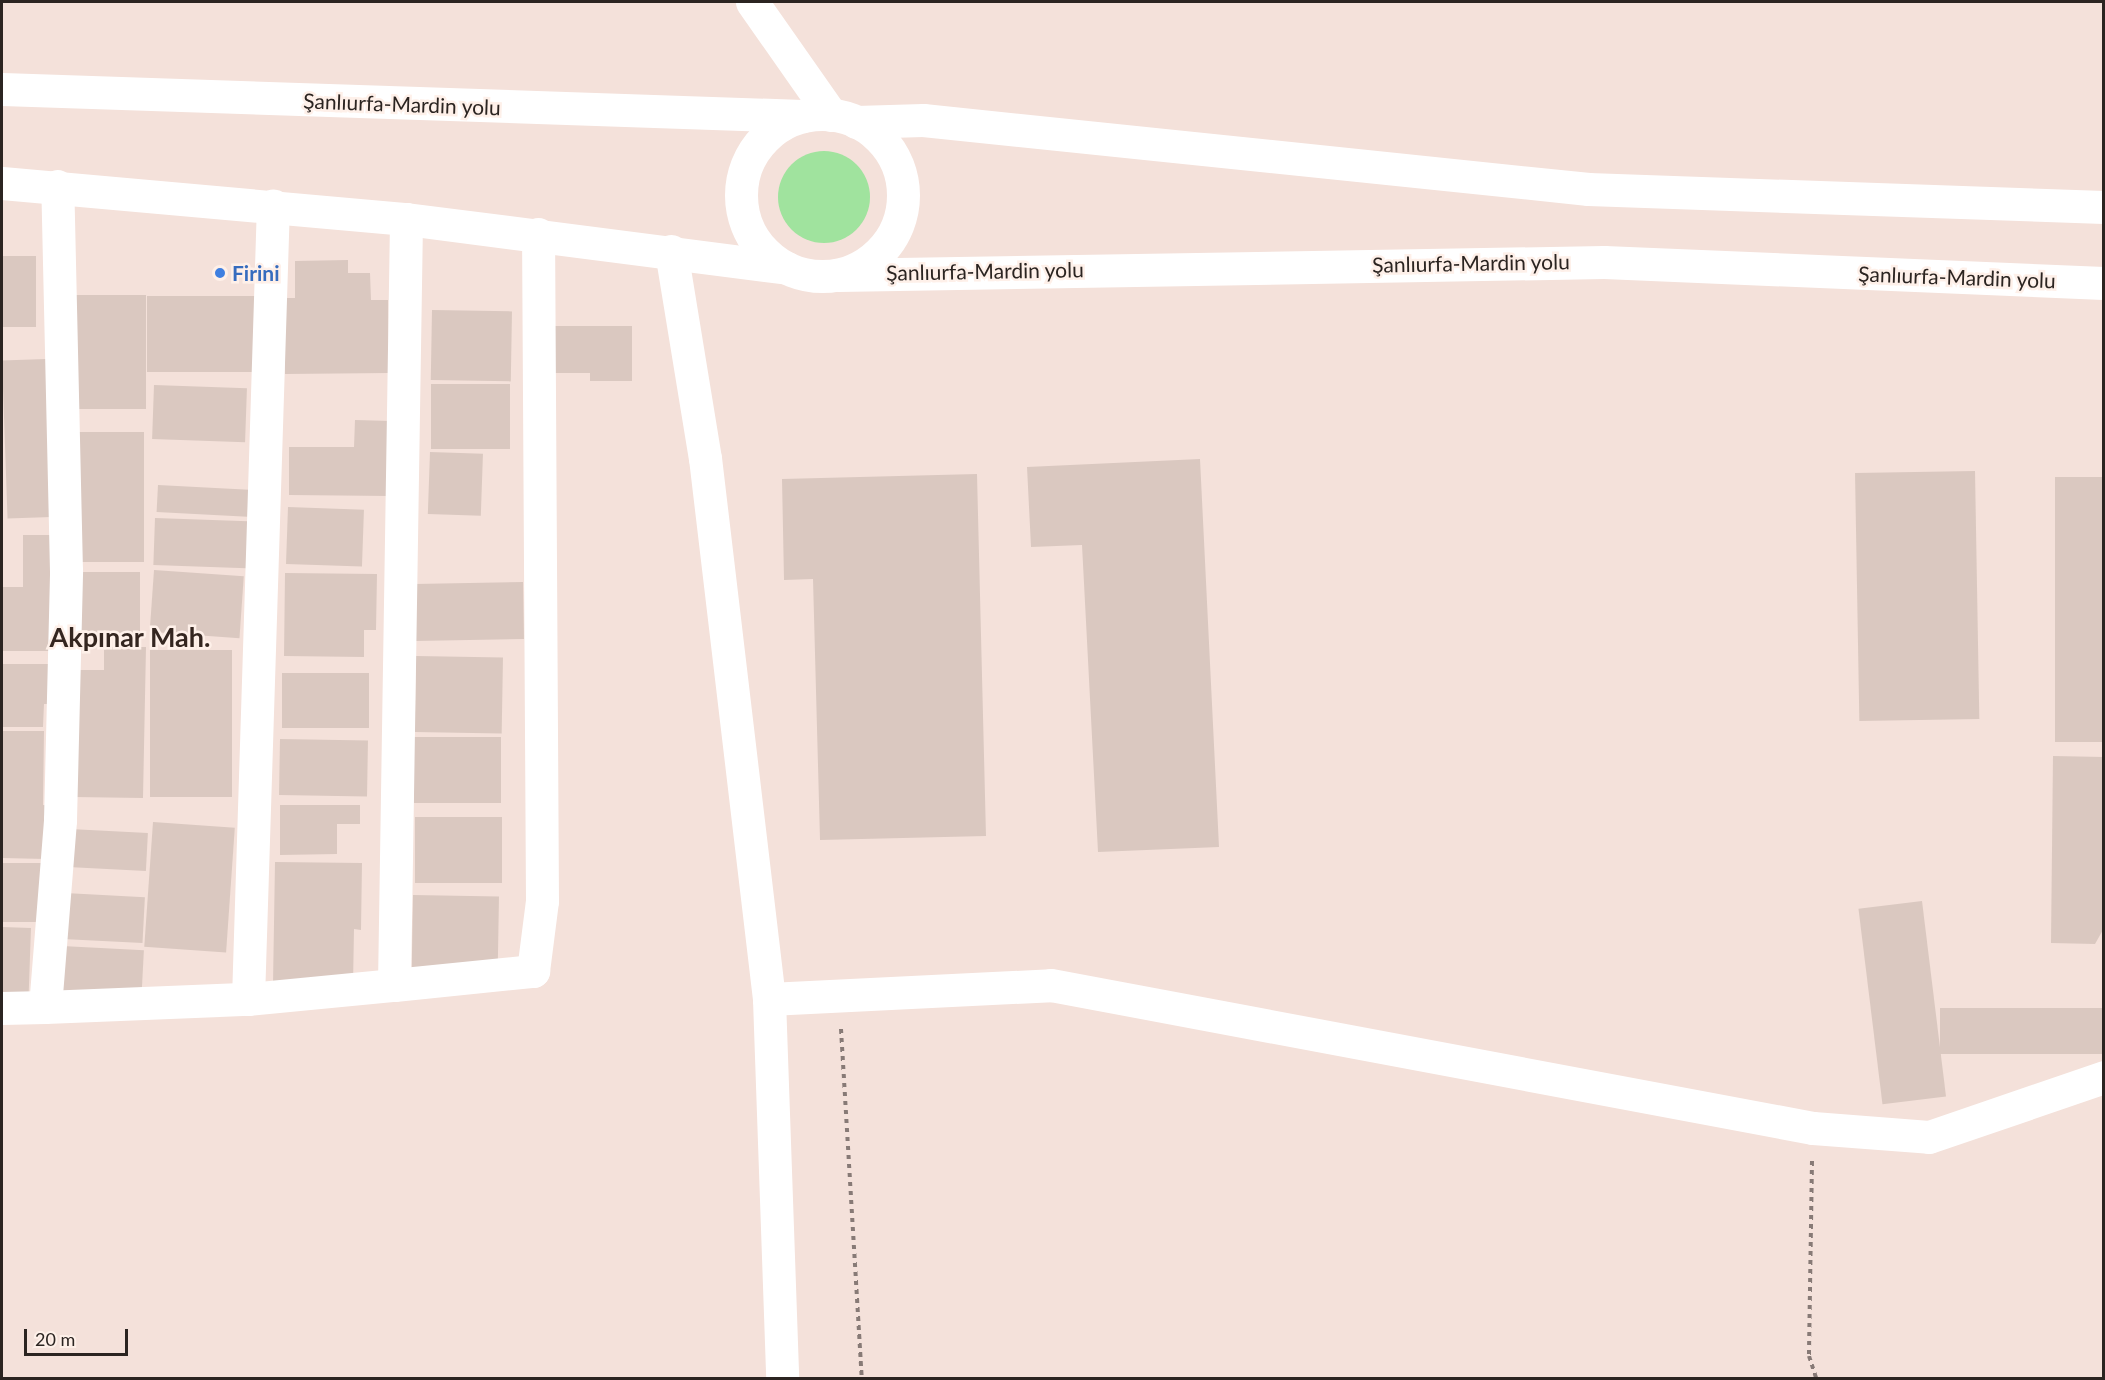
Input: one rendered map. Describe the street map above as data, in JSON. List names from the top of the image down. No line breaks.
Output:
{"streets":{"main road":["Şanlıurfa-Mardin yolu"]},"districts":["Akpınar Mah."],"places":["Firini"],"scale_bar":"20 m"}
